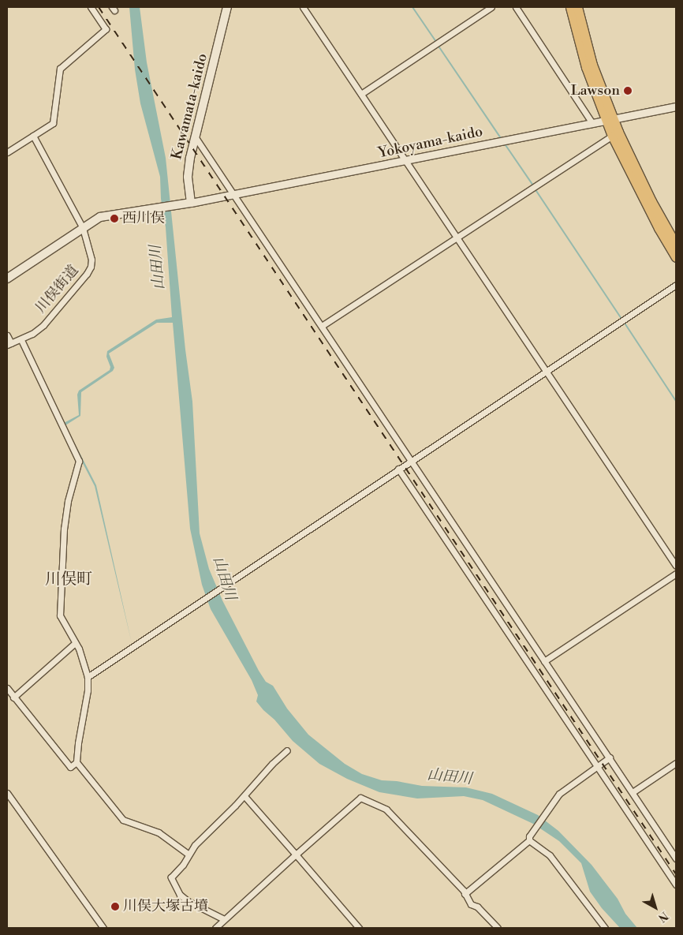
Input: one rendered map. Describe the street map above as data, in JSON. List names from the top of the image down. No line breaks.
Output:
{"streets":{"main road":["Kawamata-kaido"],"street":["Yokoyama-kaido","川俣街道"]},"crossings":[["Kawamata-kaido","Yokoyama-kaido"]],"districts":["川俣町"],"water":["山田川"],"places":["Lawson","西川俣","川俣大塚古墳"],"north":"bottom right"}
